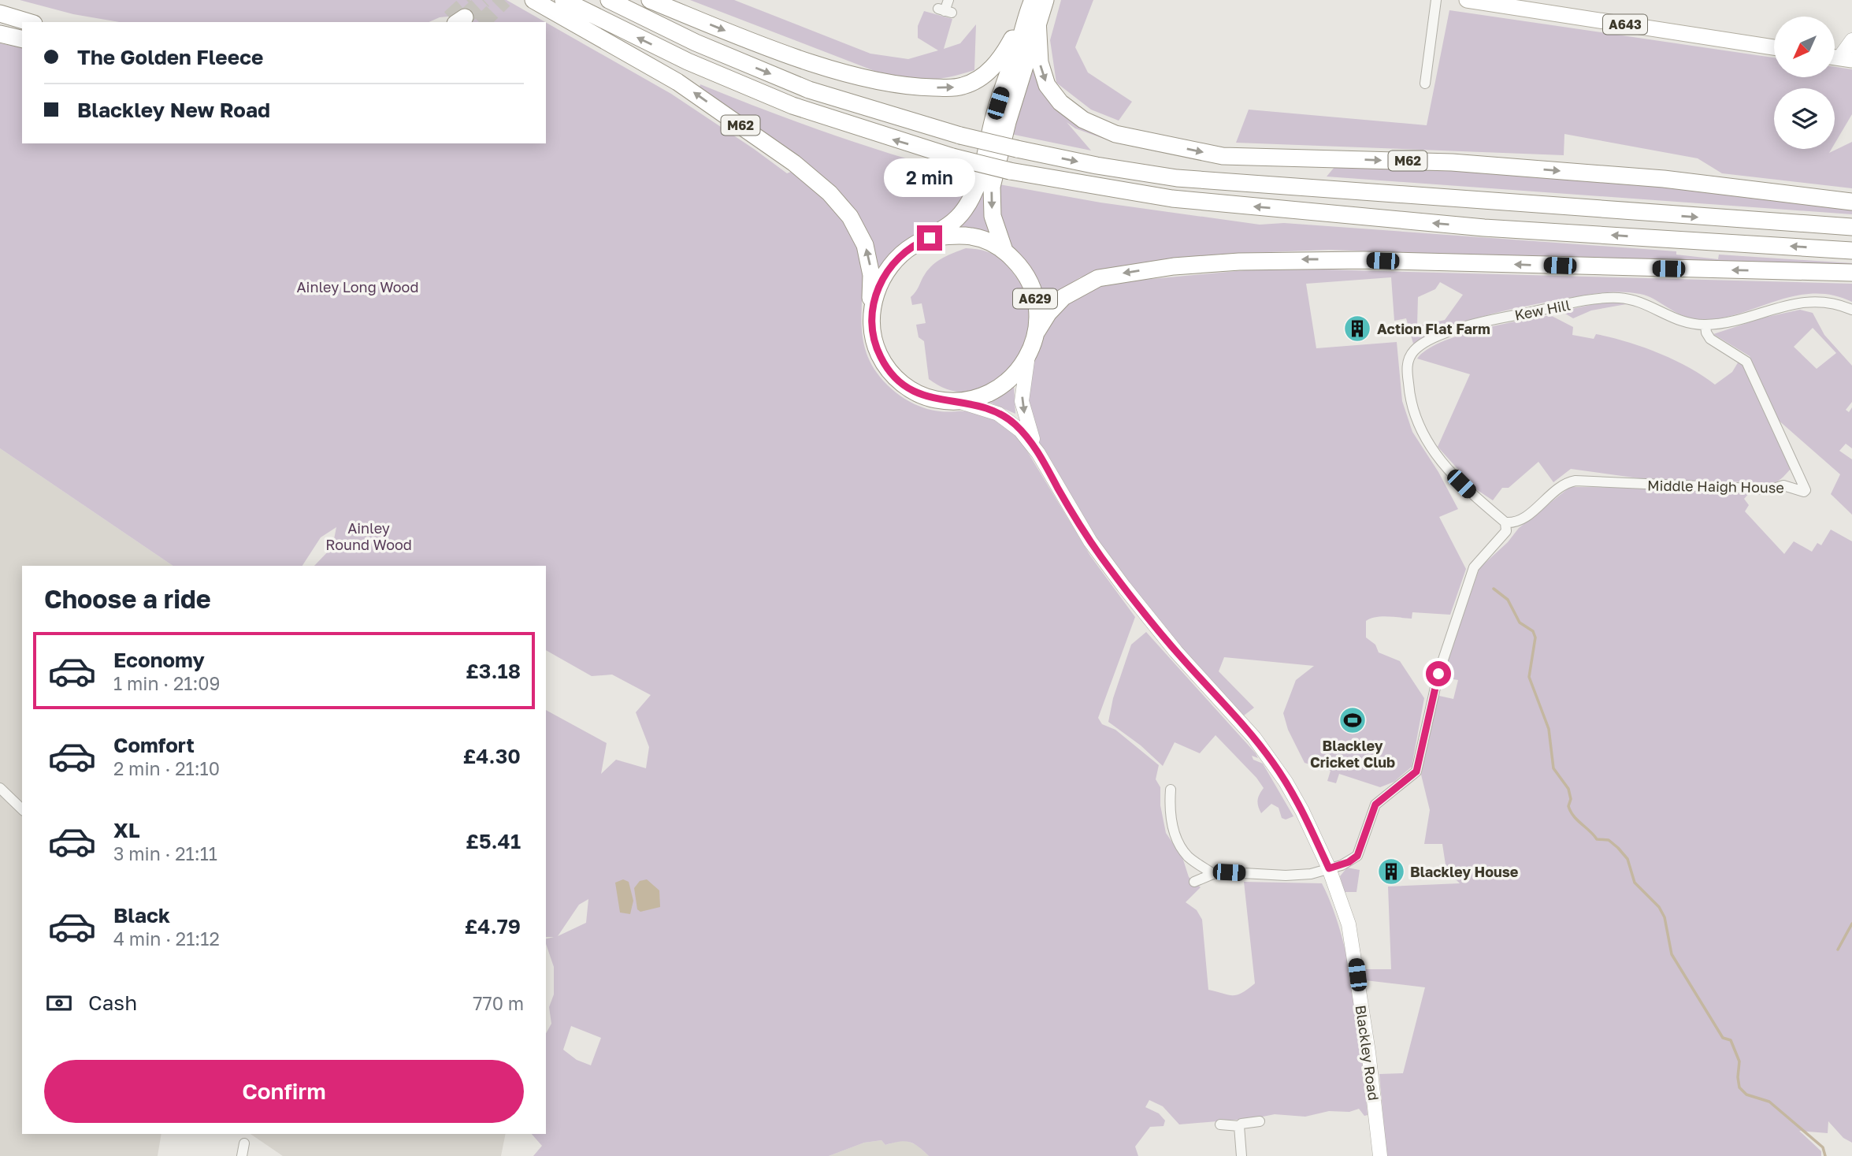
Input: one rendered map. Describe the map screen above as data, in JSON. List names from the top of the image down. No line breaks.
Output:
{"streets":{"highway":["M62","A629"],"main road":["A643"],"street":["Kew Hill","Middle Haigh House","Blackley Road"]},"crossings":[["M62","A629"],["M62","Blackley Road"],["A629","Blackley Road"],["Kew Hill","Middle Haigh House"]],"parks":["Ainley Long Wood","Ainley Round Wood"],"places":{"building":["Action Flat Farm","Blackley House"],"sports":["Blackley Cricket Club"]},"north":"bottom left","page":{"banner":["The Golden Fleece","Blackley New Road"],"bubble":"2 min","heading":"Choose a ride","list":[{"name":"Economy","note":"1 min · 21:09","value":"£3.18"},{"name":"Comfort","note":"2 min · 21:10","value":"£4.30"},{"name":"XL","note":"3 min · 21:11","value":"£5.41"},{"name":"Black","note":"4 min · 21:12","value":"£4.79"}],"pay":["Cash","770 m"],"buttons":"Confirm"}}
